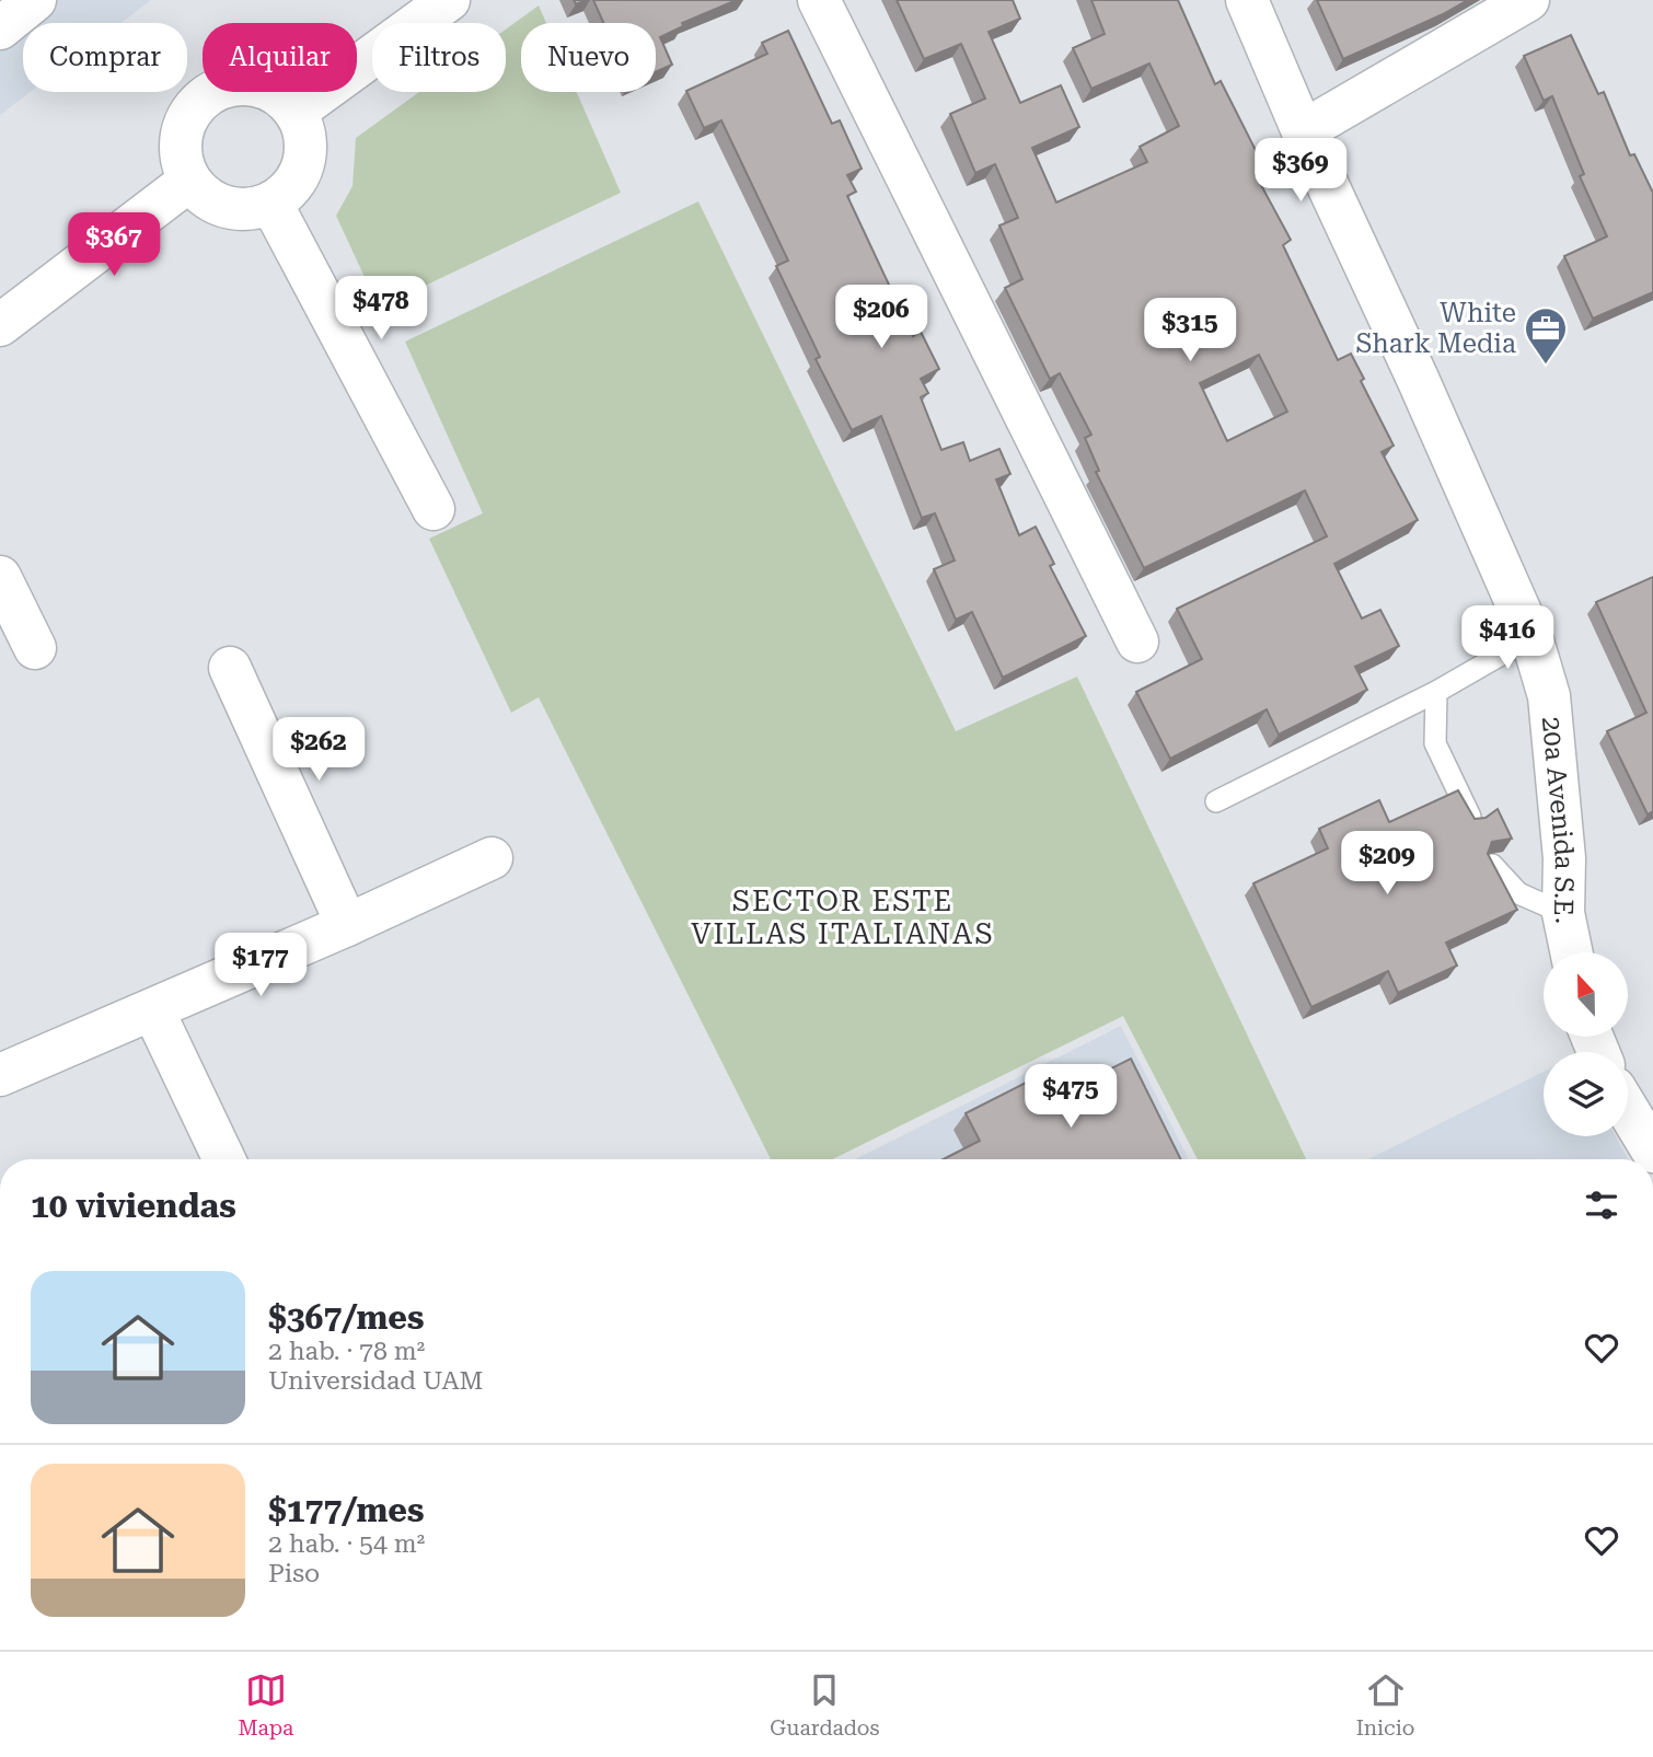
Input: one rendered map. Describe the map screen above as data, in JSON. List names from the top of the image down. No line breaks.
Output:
{"streets":{"street":["20a Avenida S.E."]},"districts":["SECTOR ESTE VILLAS ITALIANAS"],"places":{"office":["White Shark Media"]},"north":"top","page":{"chip":["Comprar","Alquilar","Filtros","Nuevo"],"price":["$369","$367","$478","$206","$315","$416","$262","$209","$177","$475"],"heading":"10 viviendas","list":[{"name":"$367/mes","note":"2 hab. · 78 m² · Universidad UAM"},{"name":"$177/mes","note":"2 hab. · 54 m² · Piso"}],"tabs":["Mapa","Guardados","Inicio"]}}
